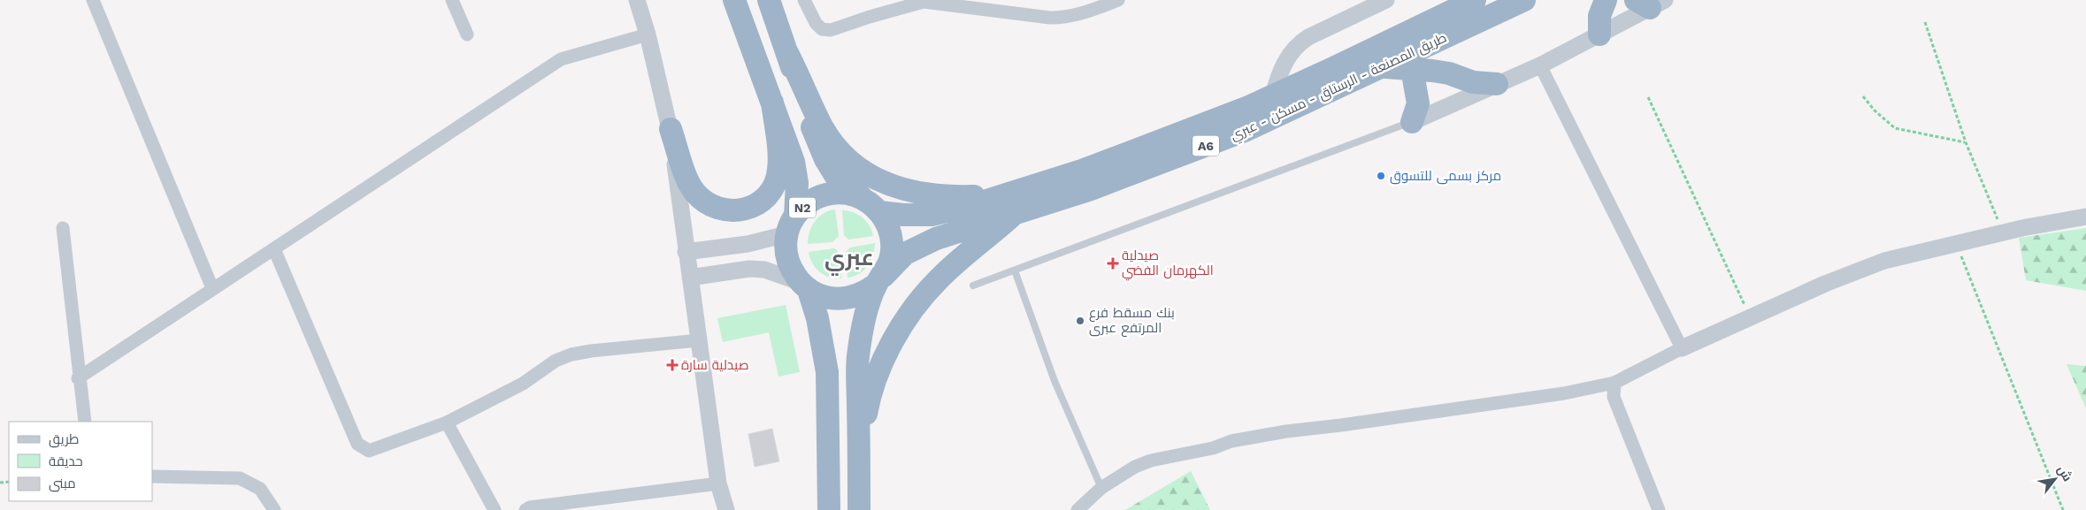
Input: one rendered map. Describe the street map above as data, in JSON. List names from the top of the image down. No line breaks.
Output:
{"streets":{"highway":["طريق المصنعة - الرستاق - مسكن - عبري","A6","N2"]},"crossings":[["طريق المصنعة - الرستاق - مسكن - عبري","N2"]],"districts":["عبري"],"places":{"other":["مركز بسمى للتسوق","بنك مسقط فرع المرتفع عبرى"],"health":["صيدلية الكهرمان الفضي","صيدلية سارة"]},"legend":["طريق","حديقة","مبنى"],"north":"top right"}
